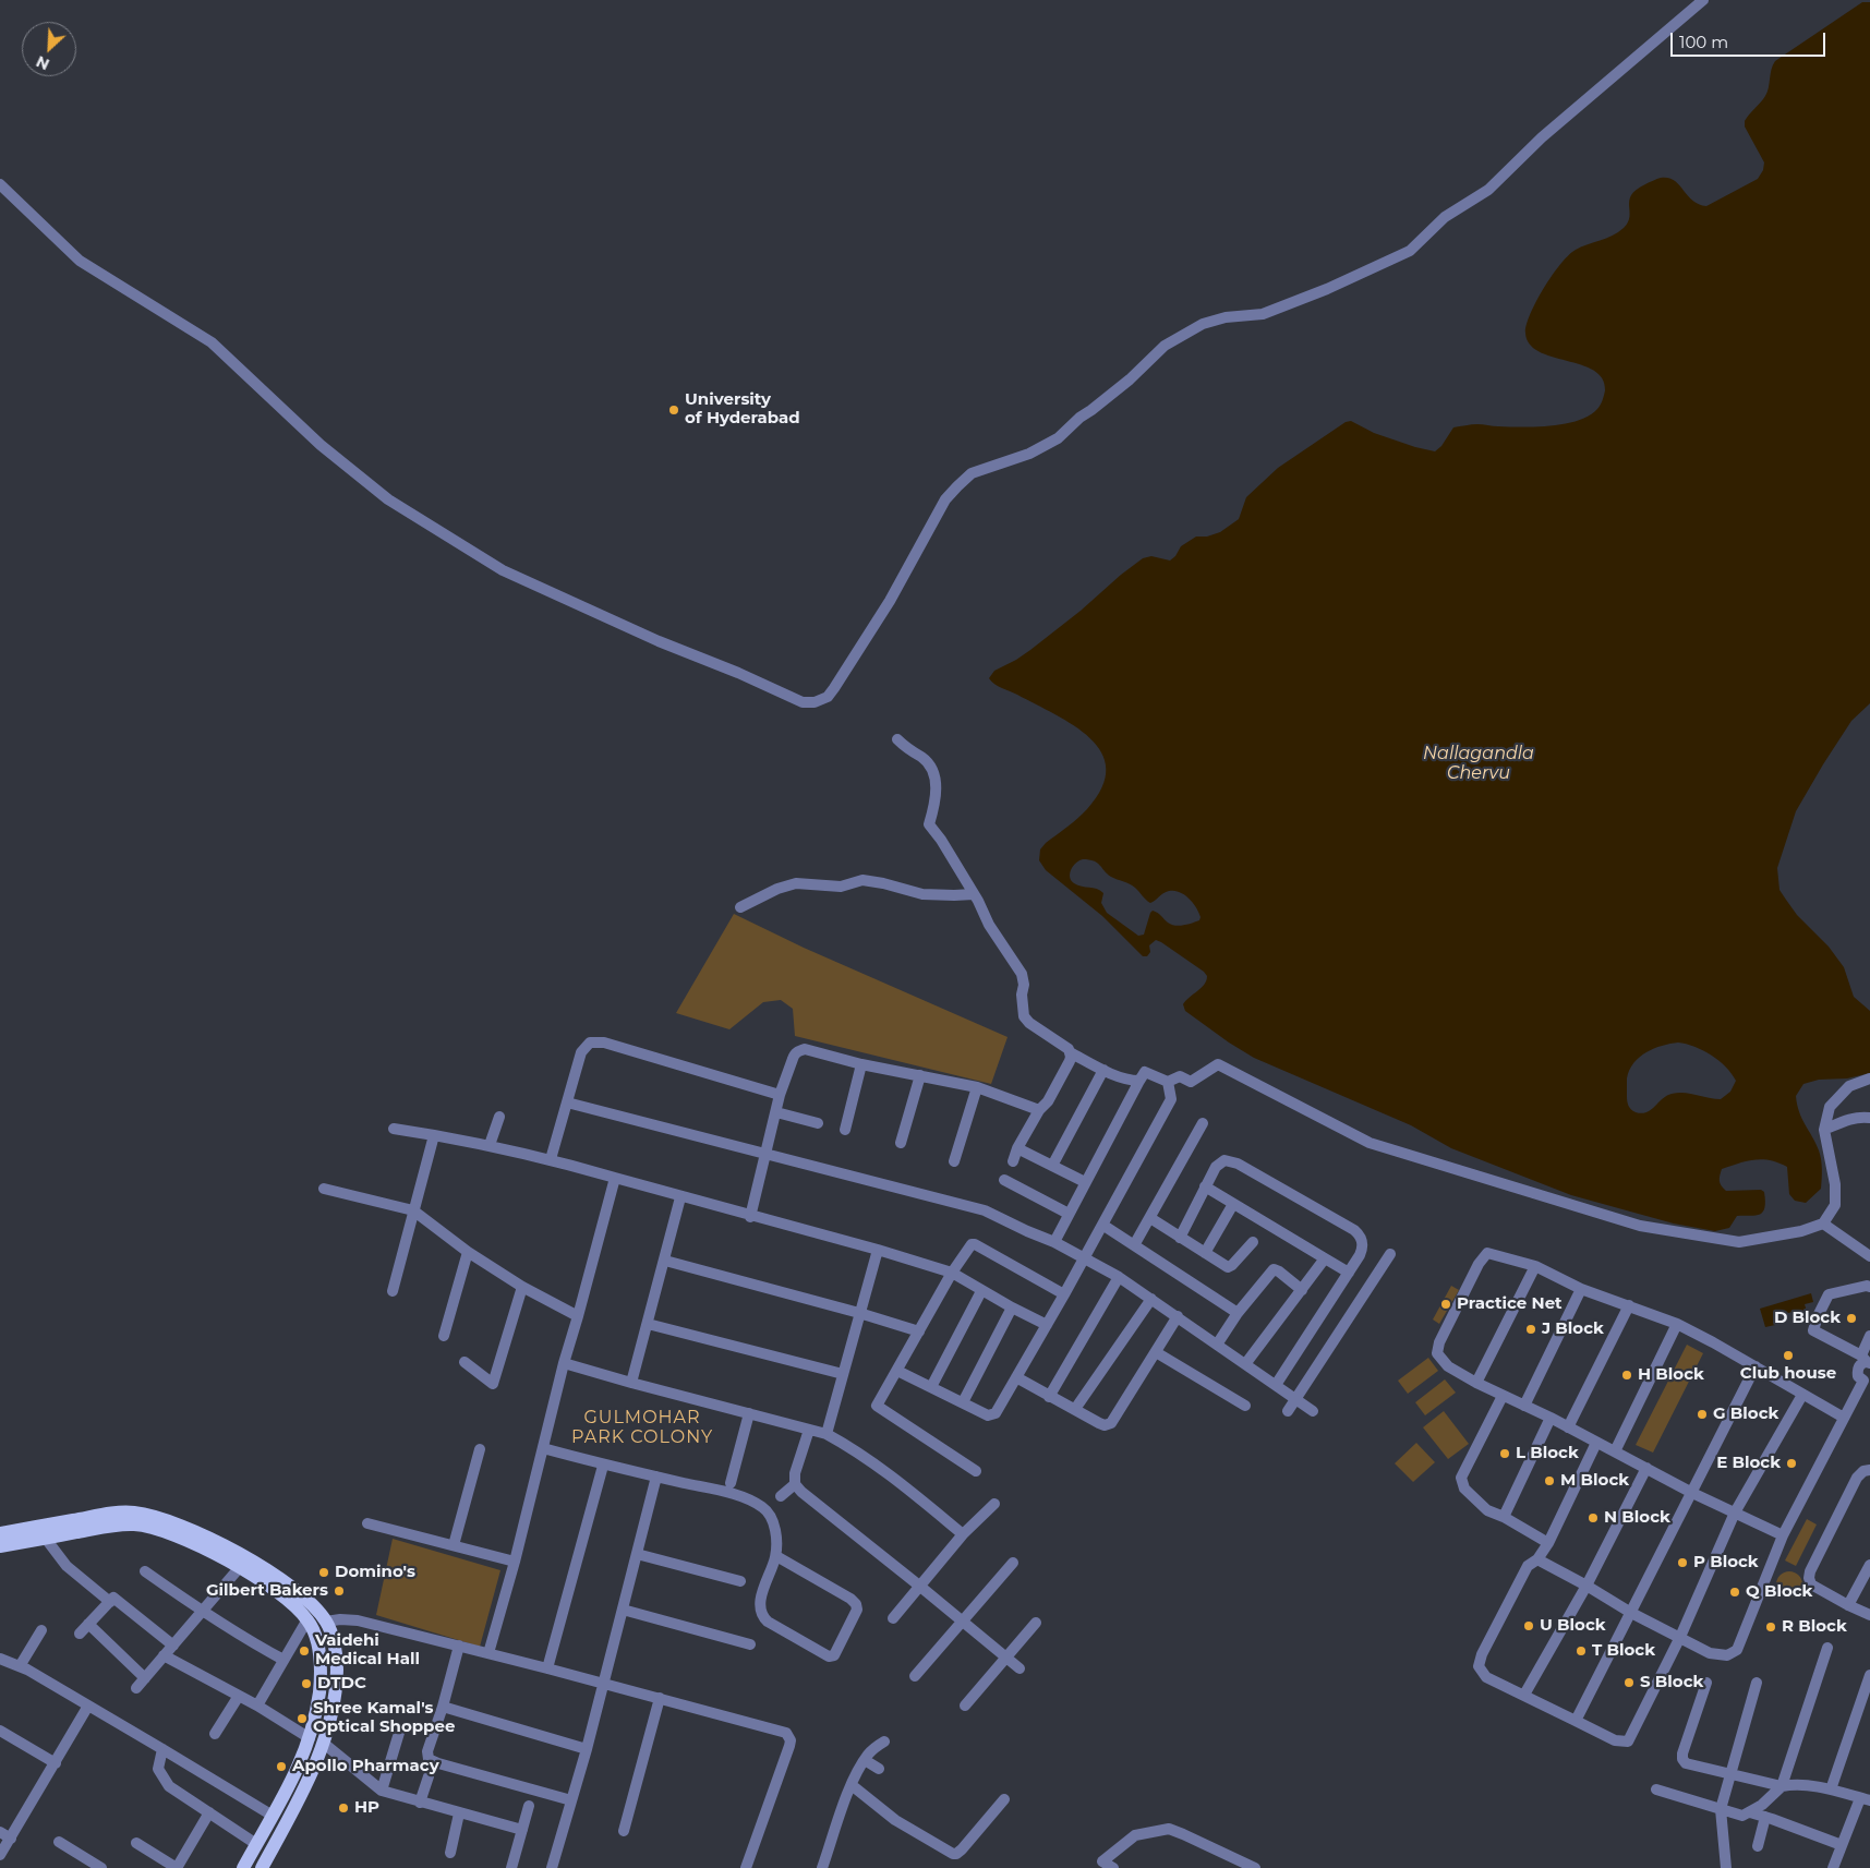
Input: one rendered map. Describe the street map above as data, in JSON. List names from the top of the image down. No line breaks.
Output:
{"districts":["GULMOHAR PARK COLONY"],"water":["Nallagandla Chervu"],"places":["University of Hyderabad","Practice Net","D Block","J Block","Club house","H Block","G Block","L Block","E Block","M Block","N Block","P Block","Domino's","Gilbert Bakers","Q Block","U Block","R Block","Vaidehi Medical Hall","T Block","S Block","DTDC","Shree Kamal's Optical Shoppee","Apollo Pharmacy","HP"],"scale_bar":"100 m","north":"bottom left"}
